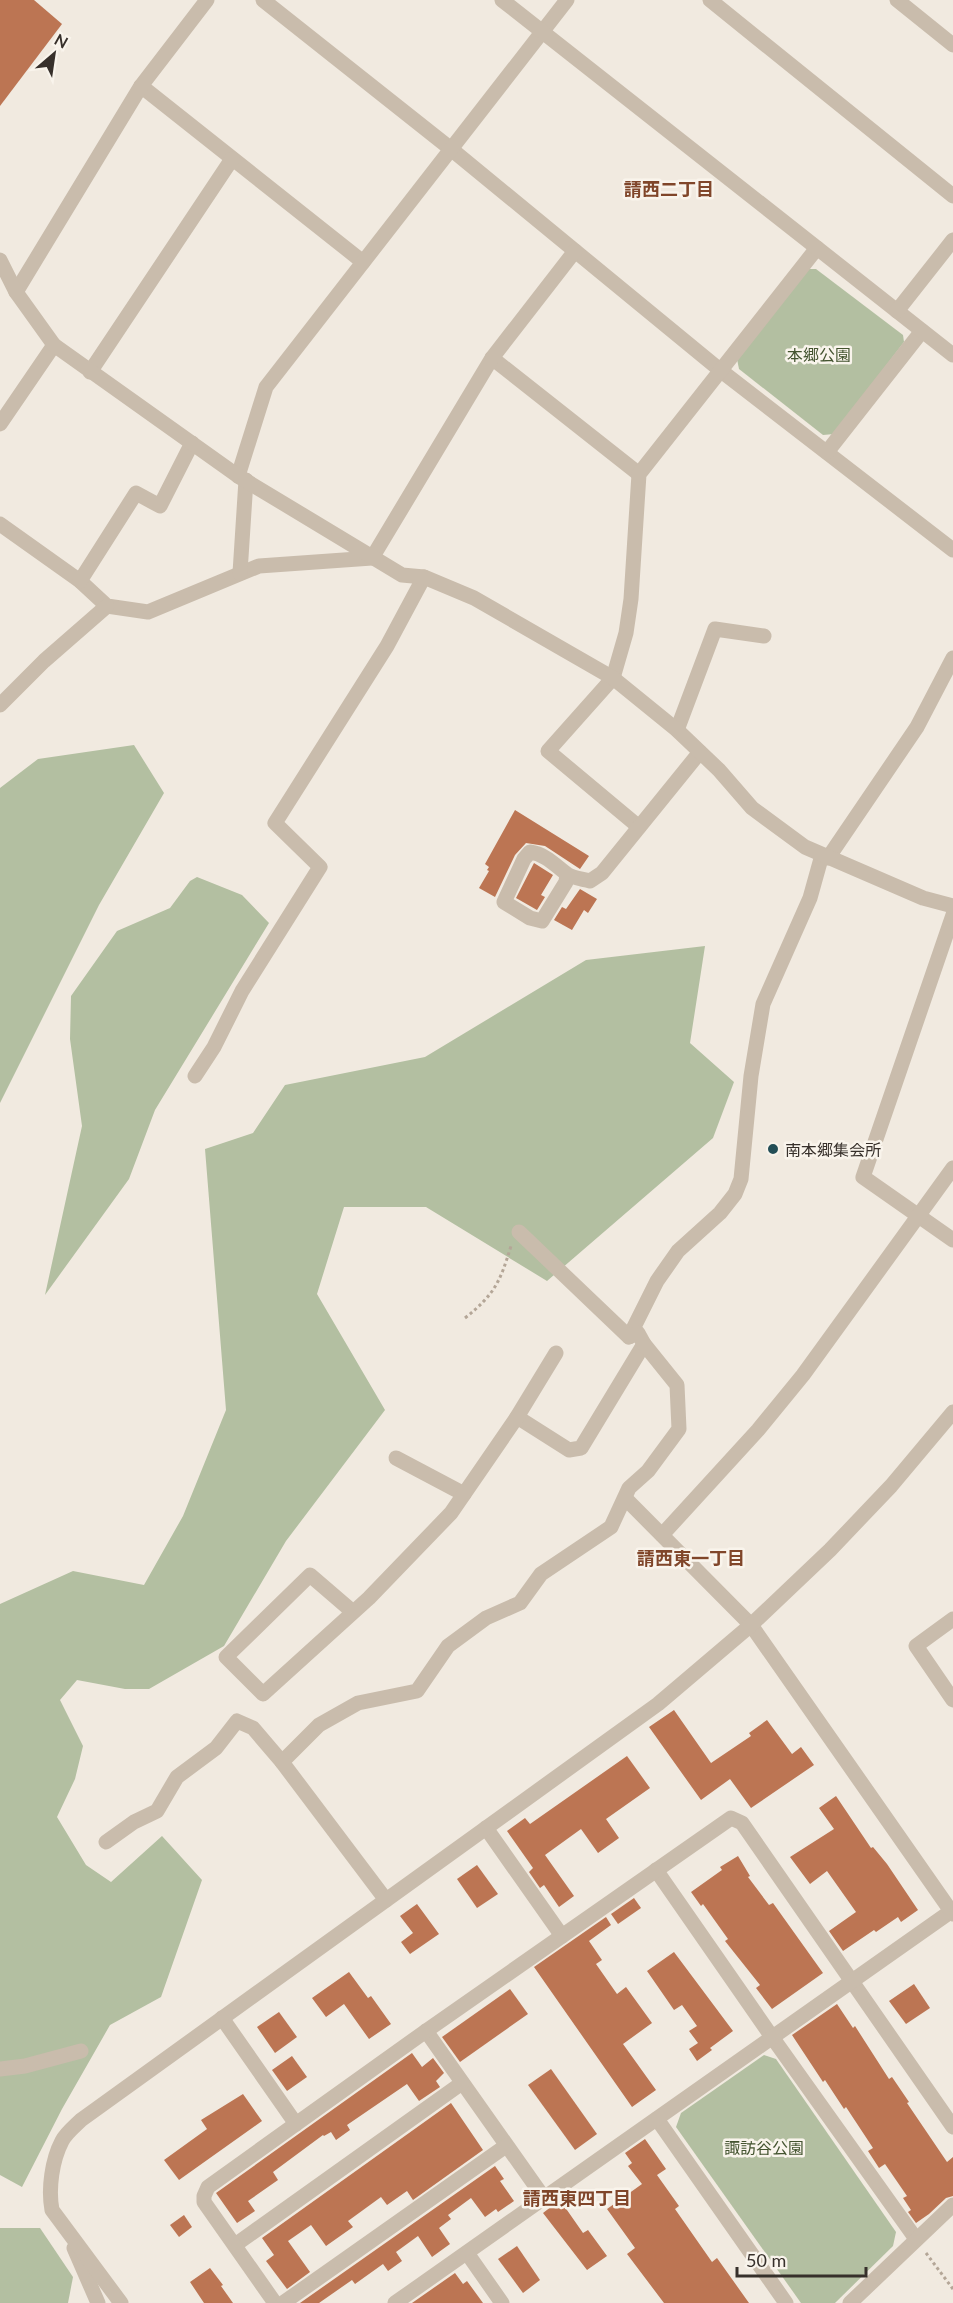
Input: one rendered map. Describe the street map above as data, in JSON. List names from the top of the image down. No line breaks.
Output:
{"districts":["請西二丁目","請西東一丁目","請西東四丁目"],"parks":["本郷公園","諏訪谷公園"],"places":["南本郷集会所"],"scale_bar":"50 m","north":"top right"}
